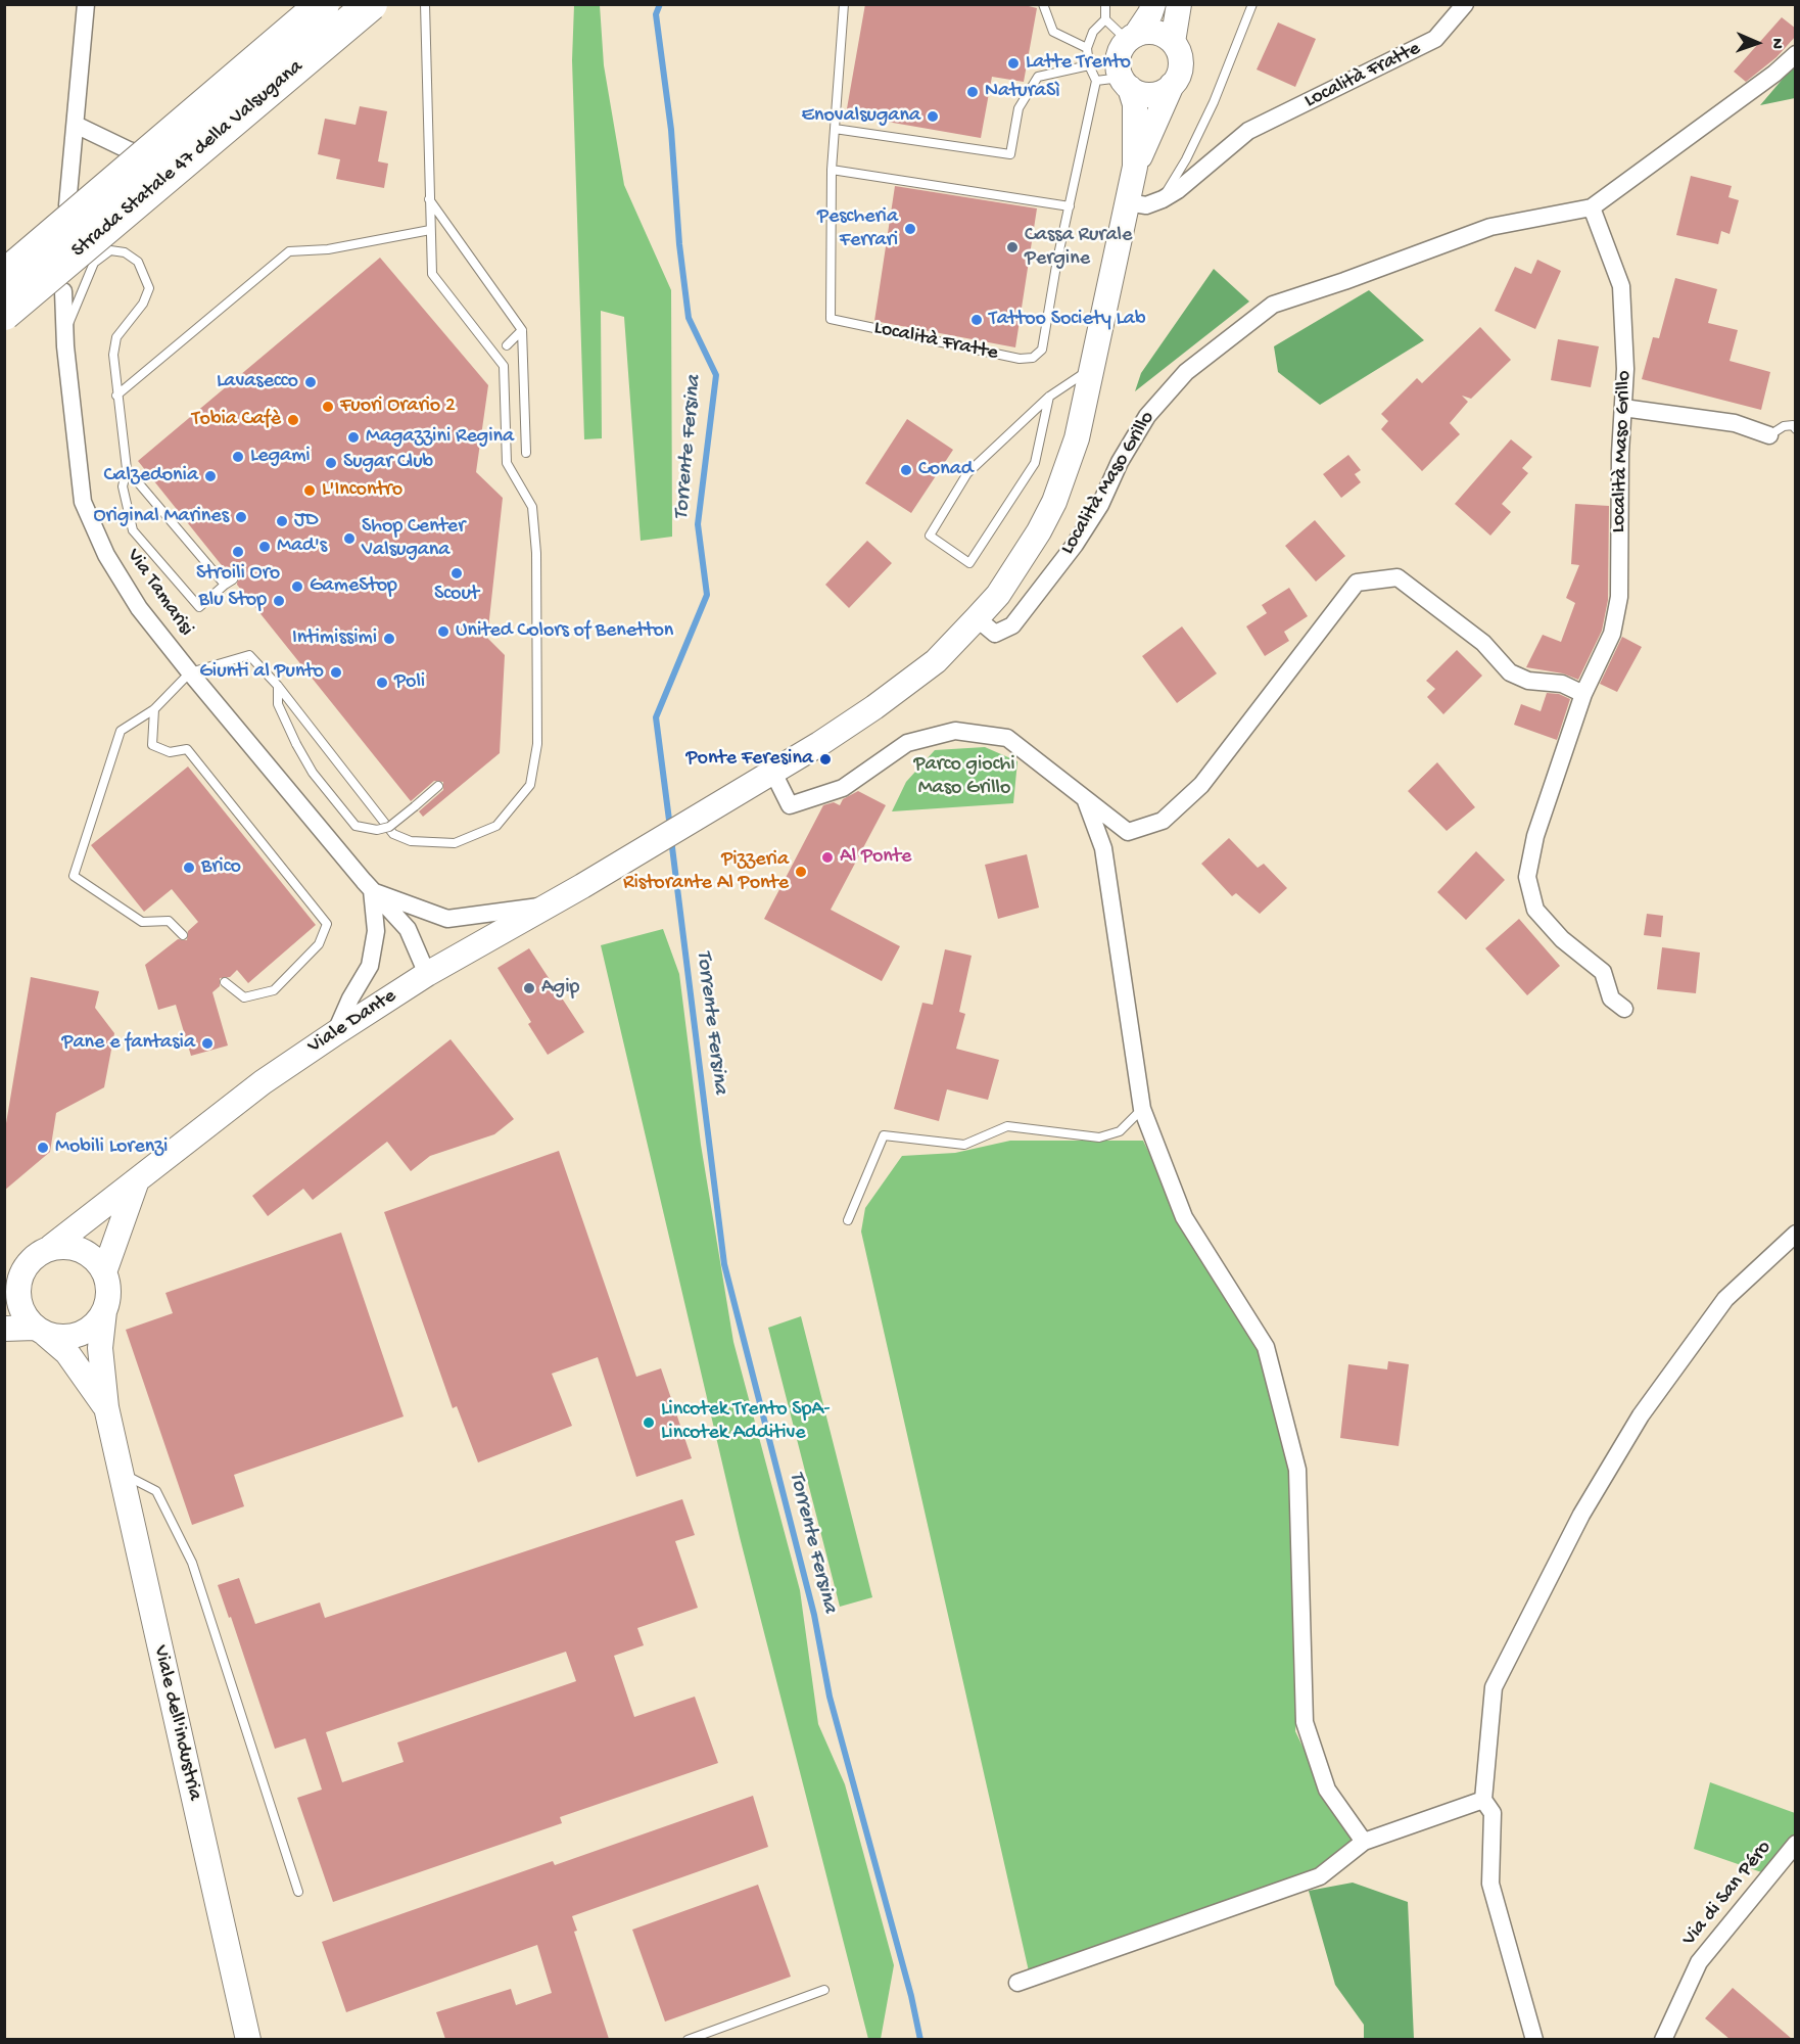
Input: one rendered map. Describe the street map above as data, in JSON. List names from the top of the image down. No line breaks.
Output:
{"streets":{"highway":["Strada Statale 47 della Valsugana"],"main road":["Località Fratte","Viale Dante","Viale dell'industria"],"street":["Località Maso Grillo","Via Tamarisi","Via di San Péro"]},"crossings":[["Località Fratte","Località Maso Grillo"],["Via Tamarisi","Viale Dante"],["Viale Dante","Viale dell'industria"]],"water":["Torrente Fersina"],"parks":["Parco giochi Maso Grillo"],"places":["Latte Trento","NaturaSì","Enovalsugana","Pescheria Ferrari","Cassa Rurale Pergine","Tattoo Society Lab","Lavasecco","Fuori Orario 2","Tobia Cafè","Magazzini Regina","Legami","Sugar Club","Conad","Calzedonia","L'Incontro","Original Marines","JD","Shop Center Valsugana","Mad's","Stroili Oro","Scout","GameStop","Blu Stop","United Colors of Benetton","Intimissimi","Giunti al Punto","Poli","Ponte Feresina","Al Ponte","Brico","Pizzeria Ristorante Al Ponte","Agip","Pane e fantasia","Mobili Lorenzi","Lincotek Trento SpA- Lincotek Additive"],"north":"right"}
